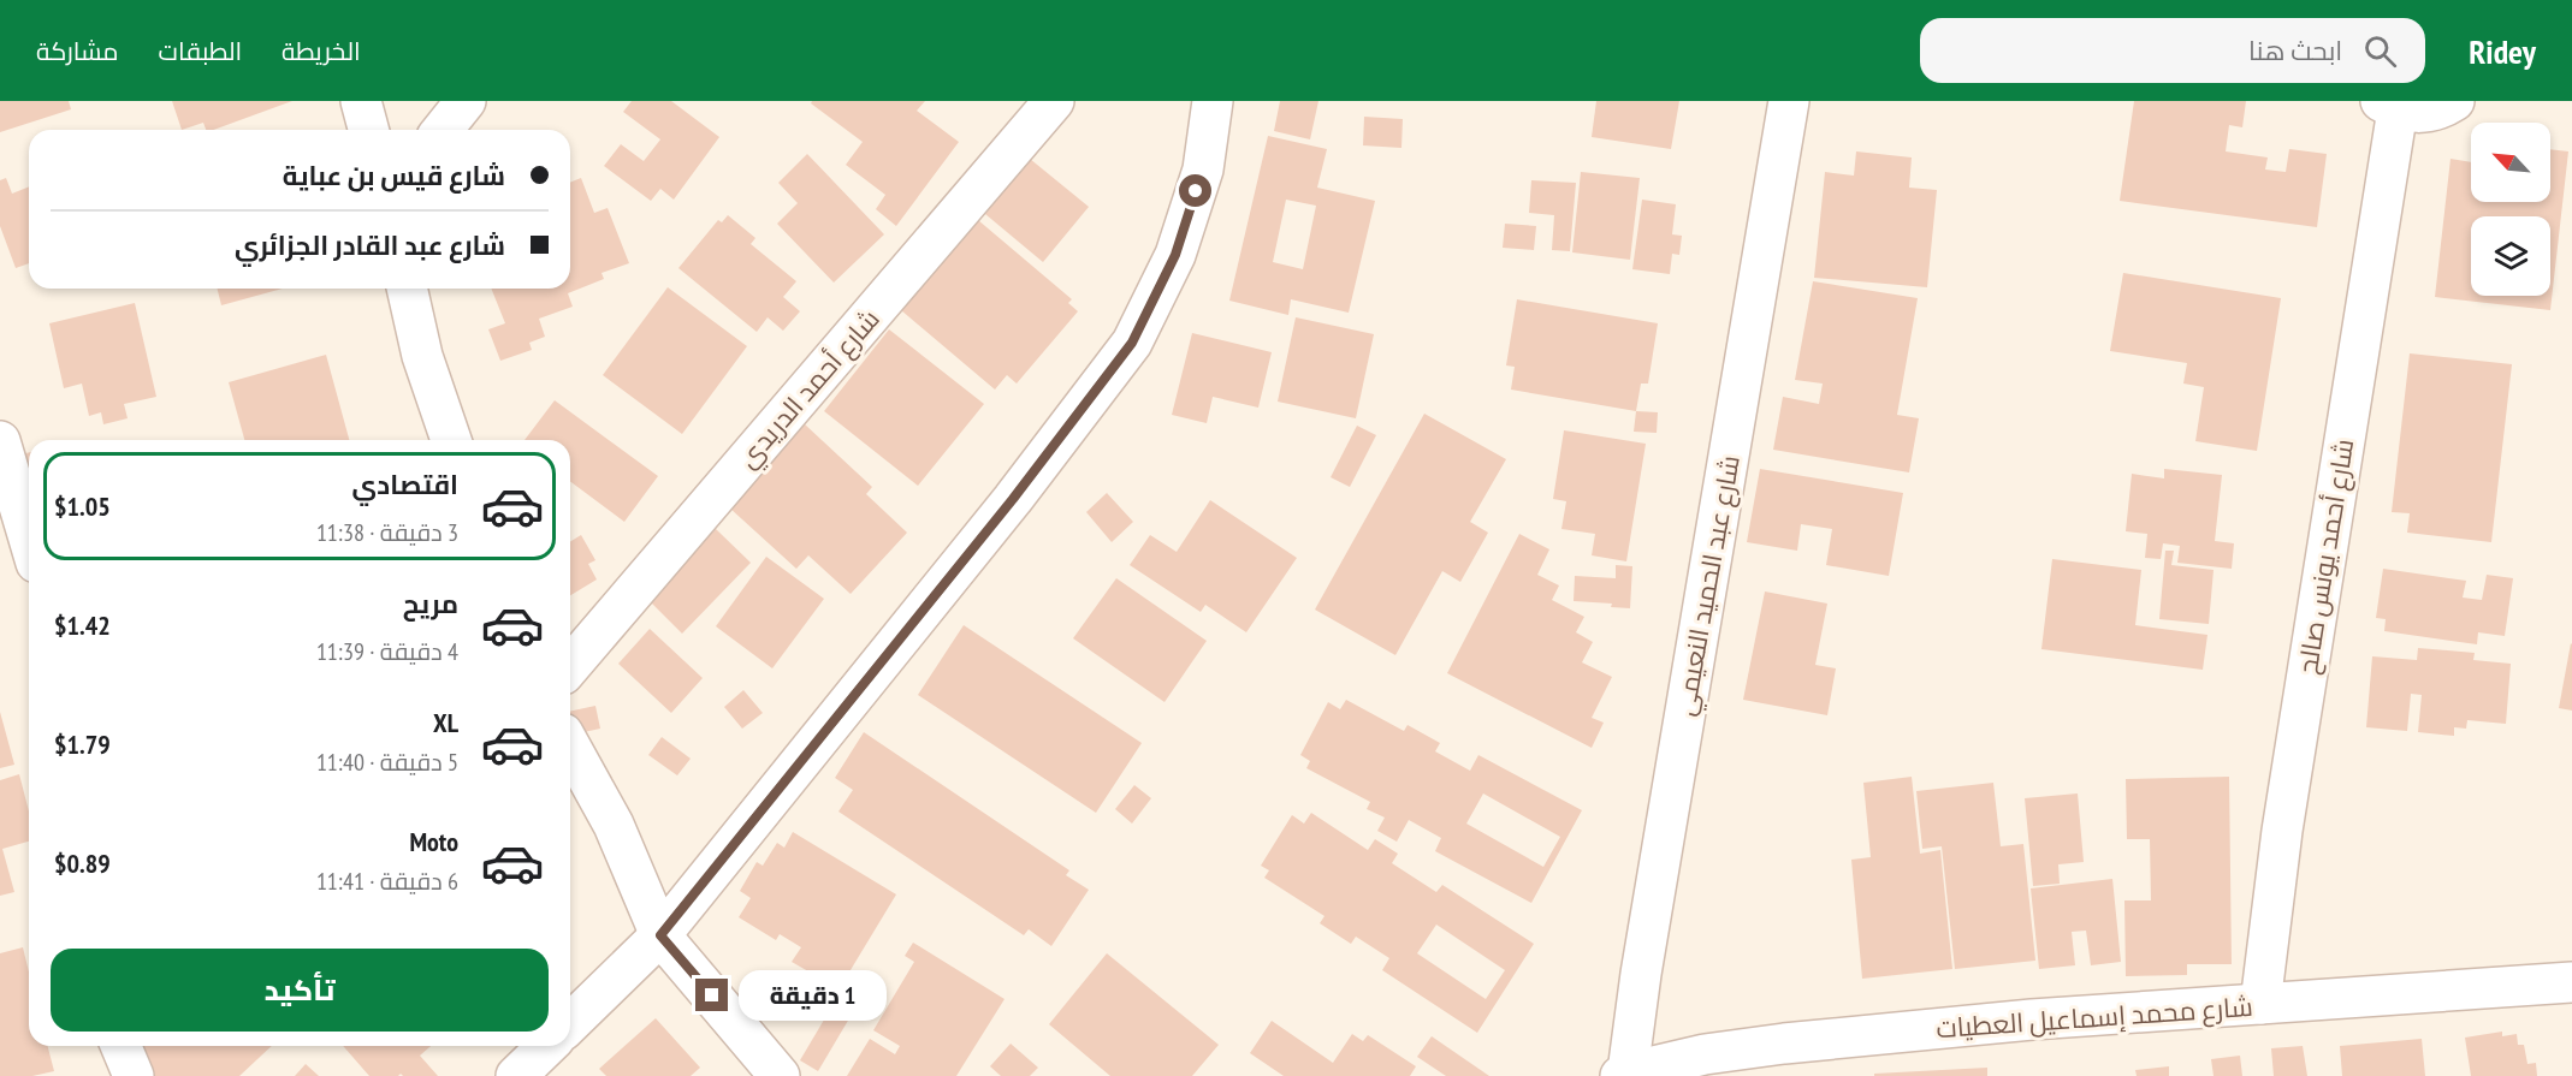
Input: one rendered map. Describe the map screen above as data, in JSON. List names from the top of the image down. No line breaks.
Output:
{"streets":{"street":["شارع أحمد الدريدي","شارع أحمد يونس صالح","شارع عبد الحميد النعيمي","شارع محمد إسماعيل العطيات"]},"crossings":[["شارع أحمد يونس صالح","شارع محمد إسماعيل العطيات"],["شارع عبد الحميد النعيمي","شارع محمد إسماعيل العطيات"]],"north":"top left","page":{"header":"Ridey","search":"ابحث هنا","nav":["الخريطة","الطبقات","مشاركة"],"banner":["شارع قيس بن عباية","شارع عبد القادر الجزائري"],"list":[{"name":"اقتصادي","note":"3 دقيقة · 11:38","value":"$1.05"},{"name":"مريح","note":"4 دقيقة · 11:39","value":"$1.42"},{"name":"XL","note":"5 دقيقة · 11:40","value":"$1.79"},{"name":"Moto","note":"6 دقيقة · 11:41","value":"$0.89"}],"buttons":"تأكيد","bubble":"1 دقيقة"}}
